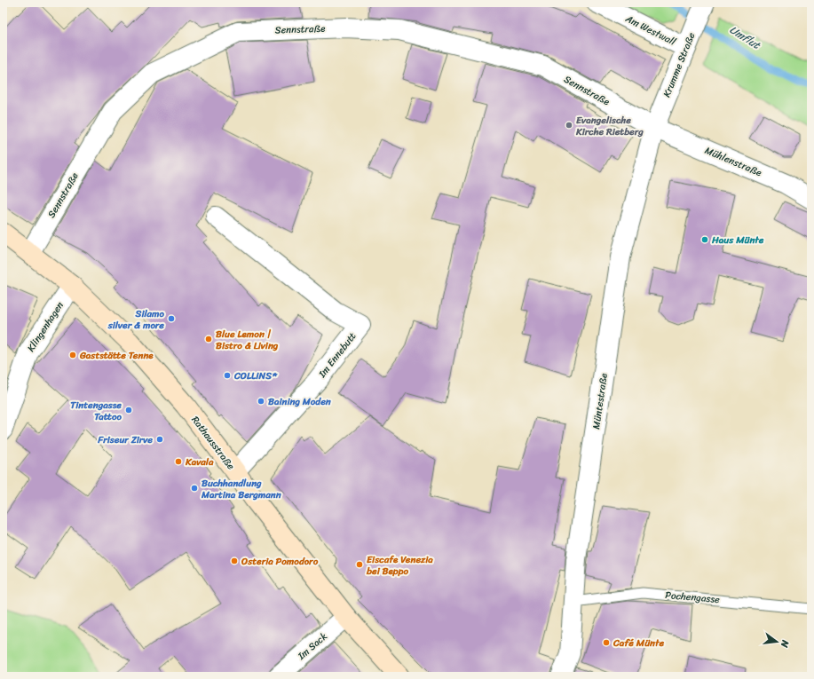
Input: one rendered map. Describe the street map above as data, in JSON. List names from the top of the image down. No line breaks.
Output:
{"streets":{"street":["Sennstraße","Am Westwall","Krumme Straße","Mühlenstraße","Klingenhagen","Im Ennebutt","Müntestraße","Rathausstraße","Im Sack"],"lane":["Pochengasse"]},"crossings":[["Sennstraße","Krumme Straße"],["Sennstraße","Mühlenstraße"],["Sennstraße","Müntestraße"],["Sennstraße","Rathausstraße"],["Am Westwall","Krumme Straße"],["Krumme Straße","Mühlenstraße"],["Krumme Straße","Müntestraße"],["Mühlenstraße","Müntestraße"],["Klingenhagen","Rathausstraße"],["Im Ennebutt","Rathausstraße"],["Müntestraße","Pochengasse"],["Rathausstraße","Im Sack"]],"water":["Umflut"],"places":["Evangelische Kirche Rietberg","Haus Münte","Silamo silver & more","Blue Lemon | Bistro & Living","Gaststätte Tenne","COLLINS*","Baining Moden","Tintengasse Tattoo","Friseur Zirve","Kavala","Buchhandlung Martina Bergmann","Osteria Pomodoro","Eiscafe Venezia bei Beppo","Café Münte"],"north":"right"}
